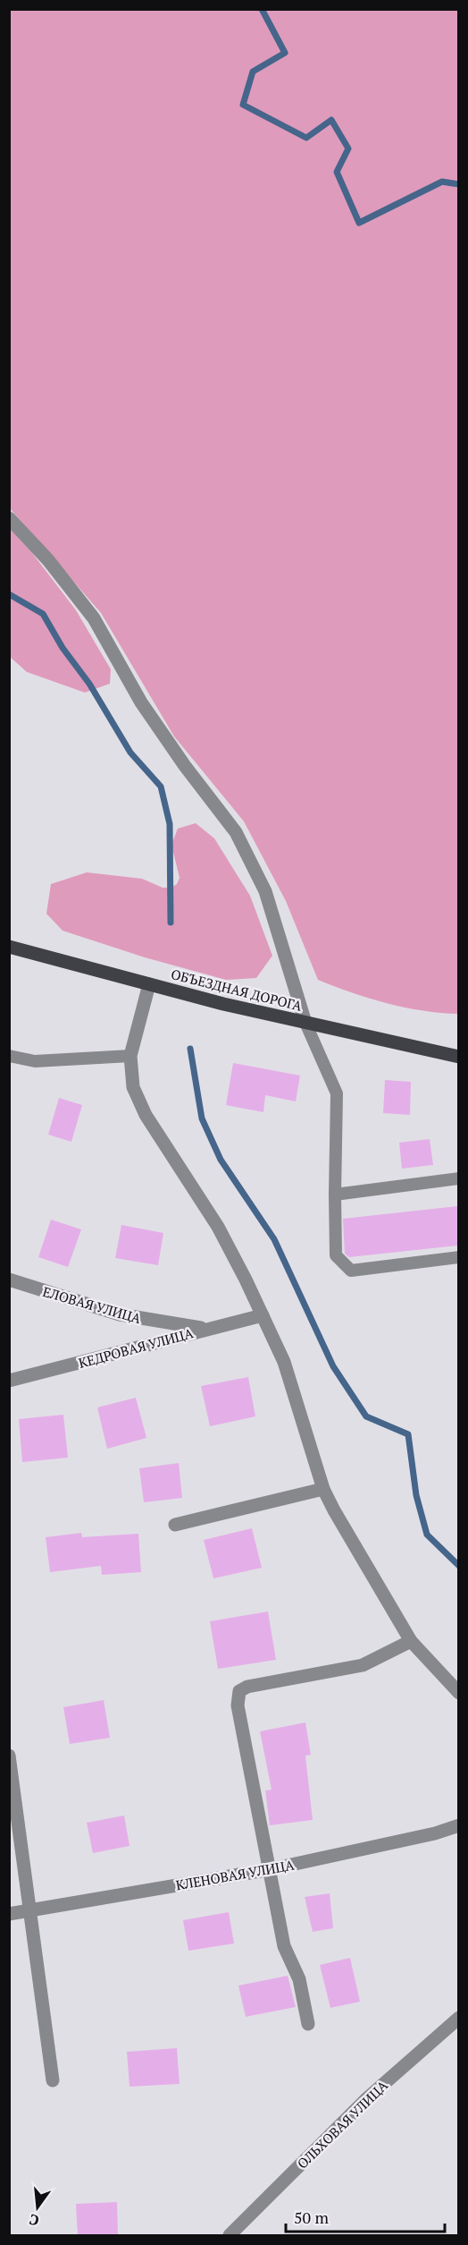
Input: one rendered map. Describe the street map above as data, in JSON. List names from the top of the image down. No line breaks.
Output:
{"streets":{"main road":["ОБЪЕЗДНАЯ ДОРОГА"],"street":["ЕЛОВАЯ УЛИЦА","КЕДРОВАЯ УЛИЦА","КЛЕНОВАЯ УЛИЦА","ОЛЬХОВАЯ УЛИЦА"]},"crossings":[["ЕЛОВАЯ УЛИЦА","КЕДРОВАЯ УЛИЦА"]],"scale_bar":"50 m","north":"bottom"}
